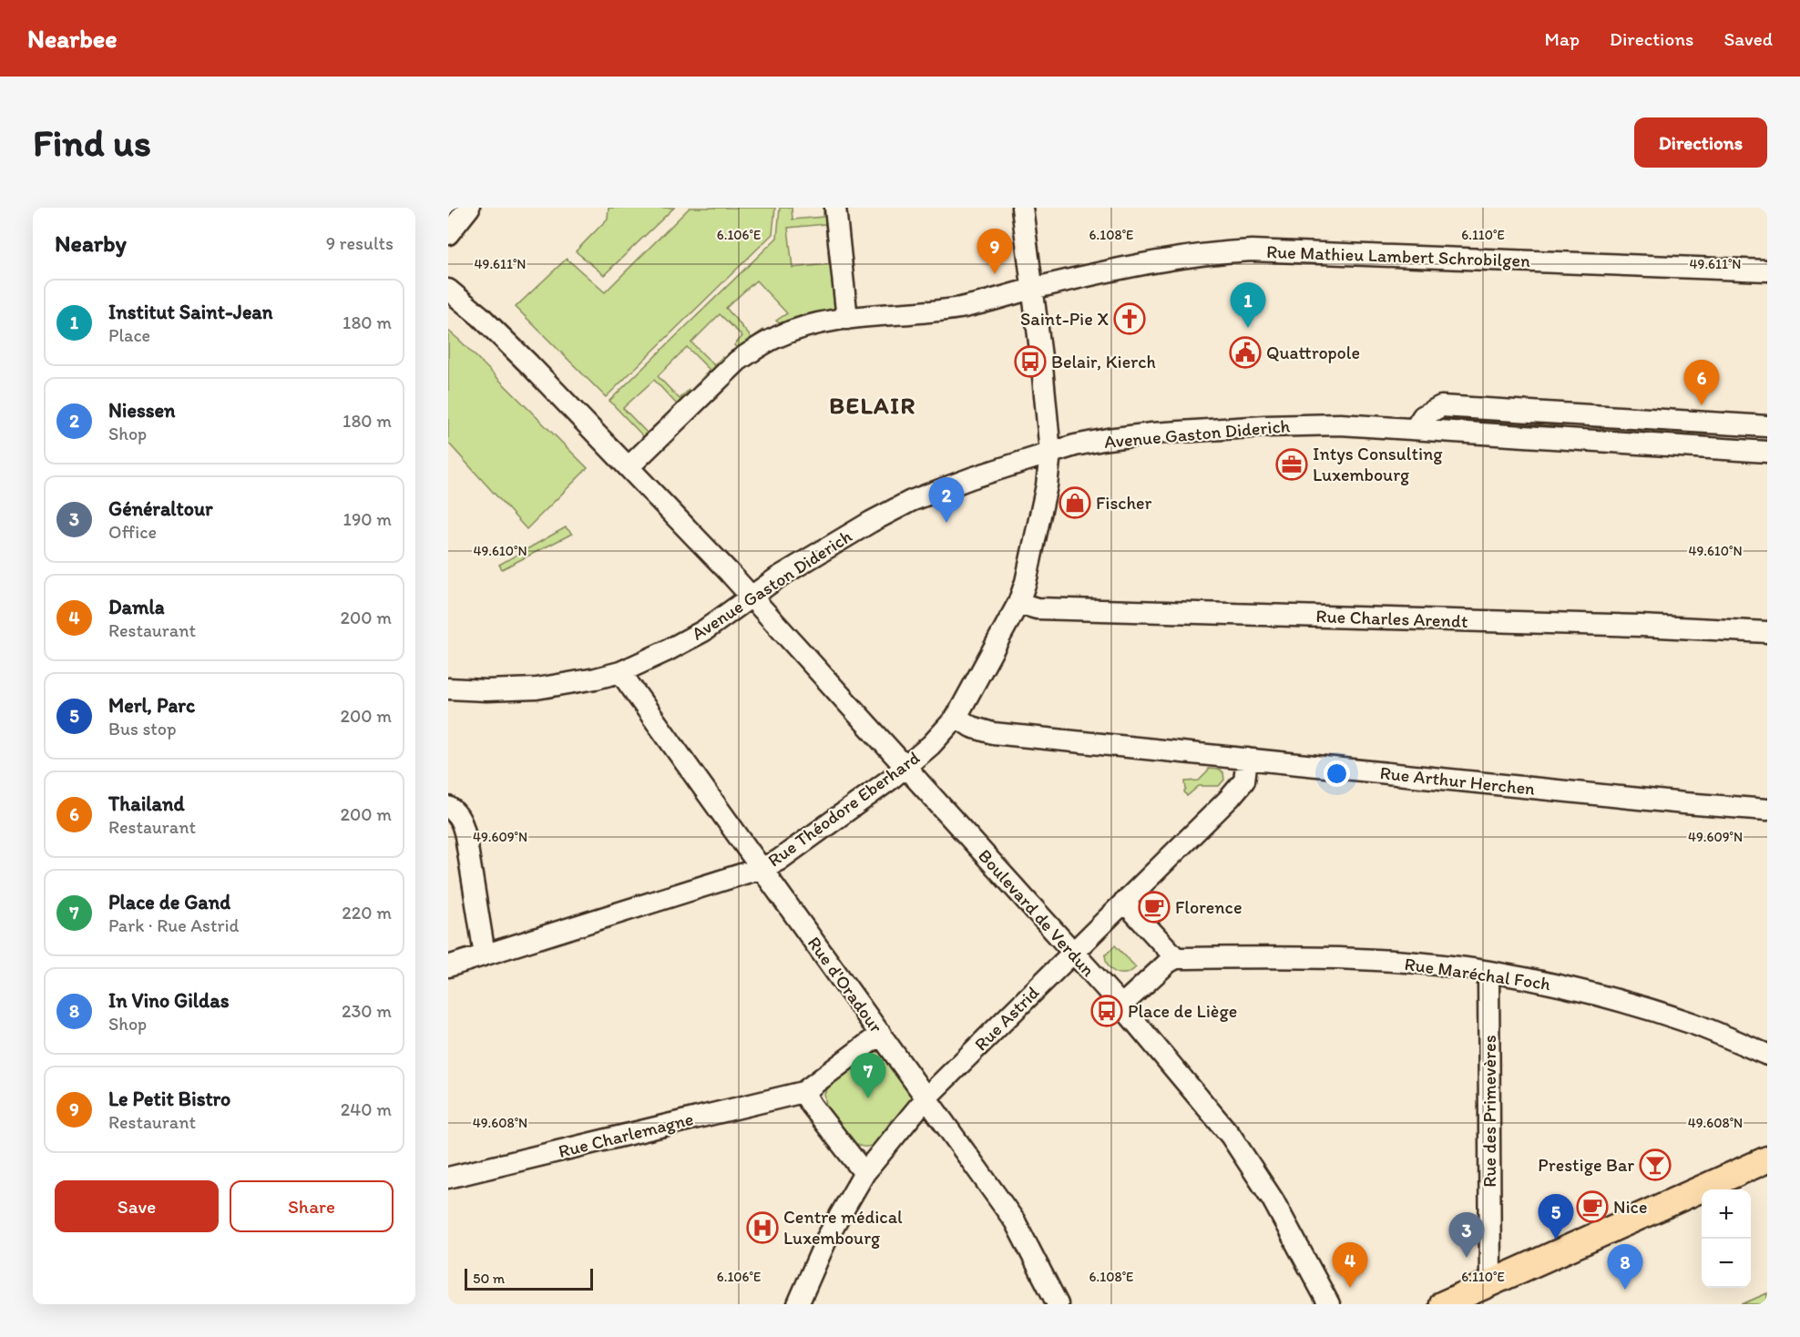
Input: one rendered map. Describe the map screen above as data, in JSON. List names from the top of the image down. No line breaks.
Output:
{"streets":{"street":["Rue Mathieu Lambert Schrobilgen","Avenue Gaston Diderich","Rue Charles Arendt","Rue Arthur Herchen","Rue Théodore Eberhard","Boulevard de Verdun","Rue Maréchal Foch","Rue d'Oradour","Rue Astrid","Rue des Primevères","Rue Charlemagne"]},"crossings":[["Rue Mathieu Lambert Schrobilgen","Rue Théodore Eberhard"],["Rue Mathieu Lambert Schrobilgen","Boulevard de Verdun"],["Avenue Gaston Diderich","Rue Théodore Eberhard"],["Avenue Gaston Diderich","Boulevard de Verdun"],["Avenue Gaston Diderich","Rue d'Oradour"],["Rue Charles Arendt","Rue Théodore Eberhard"],["Rue Arthur Herchen","Rue Théodore Eberhard"],["Rue Arthur Herchen","Rue Astrid"],["Rue Théodore Eberhard","Boulevard de Verdun"],["Rue Théodore Eberhard","Rue d'Oradour"],["Boulevard de Verdun","Rue Astrid"],["Rue Maréchal Foch","Rue des Primevères"],["Rue d'Oradour","Rue Astrid"],["Rue d'Oradour","Rue Charlemagne"]],"districts":["BELAIR"],"places":{"church":["Saint-Pie X"],"public building":["Quattropole"],"bus stop":["Belair, Kierch","Place de Liège"],"office":["Intys Consulting Luxembourg"],"shop":["Fischer"],"cafe":["Florence","Nice"],"bar":["Prestige Bar"],"hospital":["Centre médical Luxembourg"]},"scale_bar":"50 m","page":{"header":"Nearbee","nav":["Map","Directions","Saved"],"buttons":["Directions",["Save","Share"]],"title":"Find us","heading":["Nearby","9 results"],"pins":["9","1","6","2","7","5","3","4","8"],"list":[{"mark":"1","name":"Institut Saint-Jean","note":"Place","value":"180 m"},{"mark":"2","name":"Niessen","note":"Shop","value":"180 m"},{"mark":"3","name":"Généraltour","note":"Office","value":"190 m"},{"mark":"4","name":"Damla","note":"Restaurant","value":"200 m"},{"mark":"5","name":"Merl, Parc","note":"Bus stop","value":"200 m"},{"mark":"6","name":"Thailand","note":"Restaurant","value":"200 m"},{"mark":"7","name":"Place de Gand","note":"Park · Rue Astrid","value":"220 m"},{"mark":"8","name":"In Vino Gildas","note":"Shop","value":"230 m"},{"mark":"9","name":"Le Petit Bistro","note":"Restaurant","value":"240 m"}],"map_buttons":["+","−"],"scale":"50 m"},"coordinates":["6.106°E","6.108°E","6.110°E","49.611°N","49.610°N","49.609°N","49.608°N"]}
